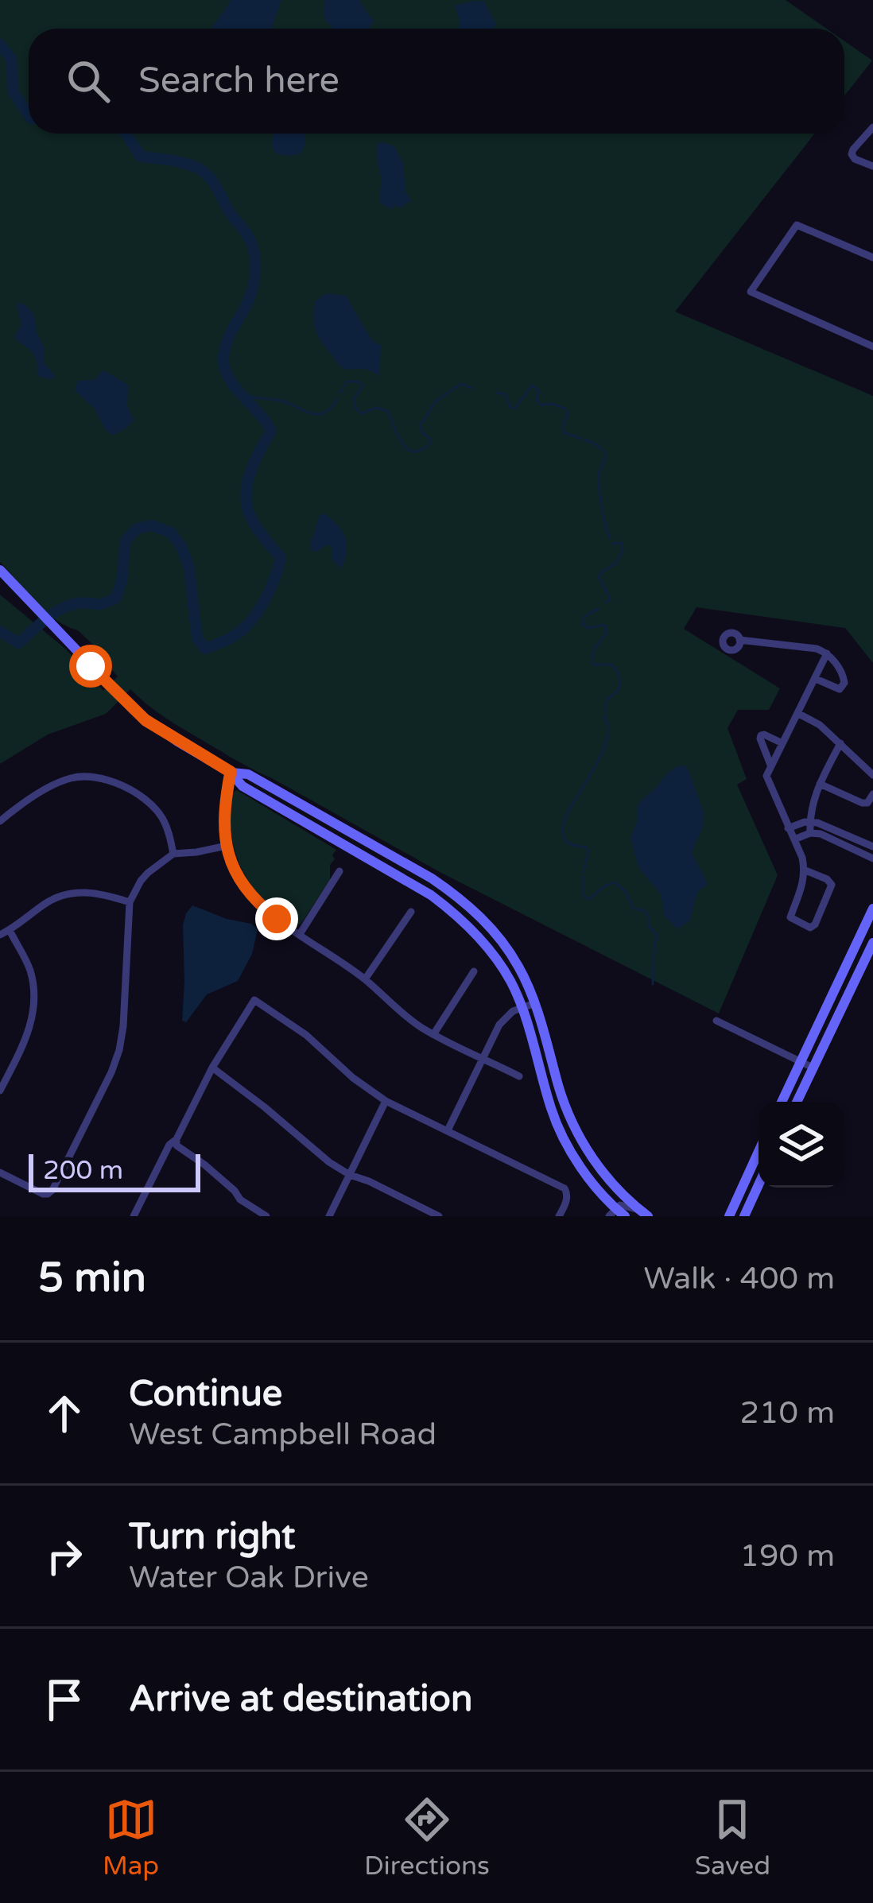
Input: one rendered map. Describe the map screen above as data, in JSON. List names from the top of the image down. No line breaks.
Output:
{"scale_bar":"200 m","page":{"search":"Search here","scale":"200 m","heading":["5 min","Walk · 400 m"],"list":[["Continue","West Campbell Road","210 m"],["Turn right","Water Oak Drive","190 m"],"Arrive at destination"],"nav":["Map","Directions","Saved"]}}
